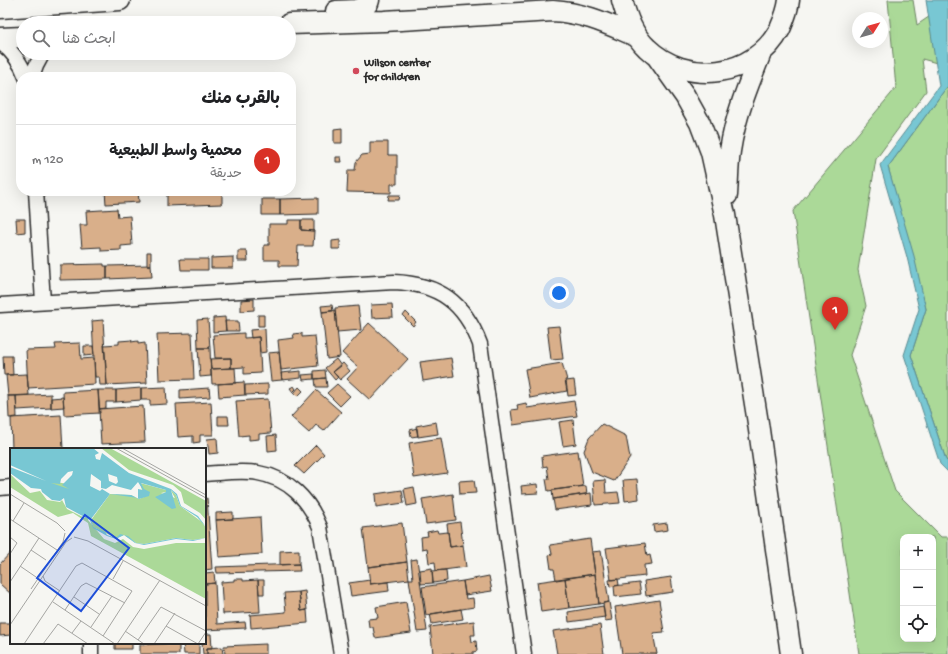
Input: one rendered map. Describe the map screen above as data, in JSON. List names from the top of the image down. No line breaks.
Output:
{"places":["Wilson center for children"],"north":"top right","page":{"search":"ابحث هنا","heading":"بالقرب منك","list":[{"mark":"1","name":"محمية واسط الطبيعية","note":"حديقة","value":"120 m"}],"pins":"1","map_buttons":["+","−"]}}
